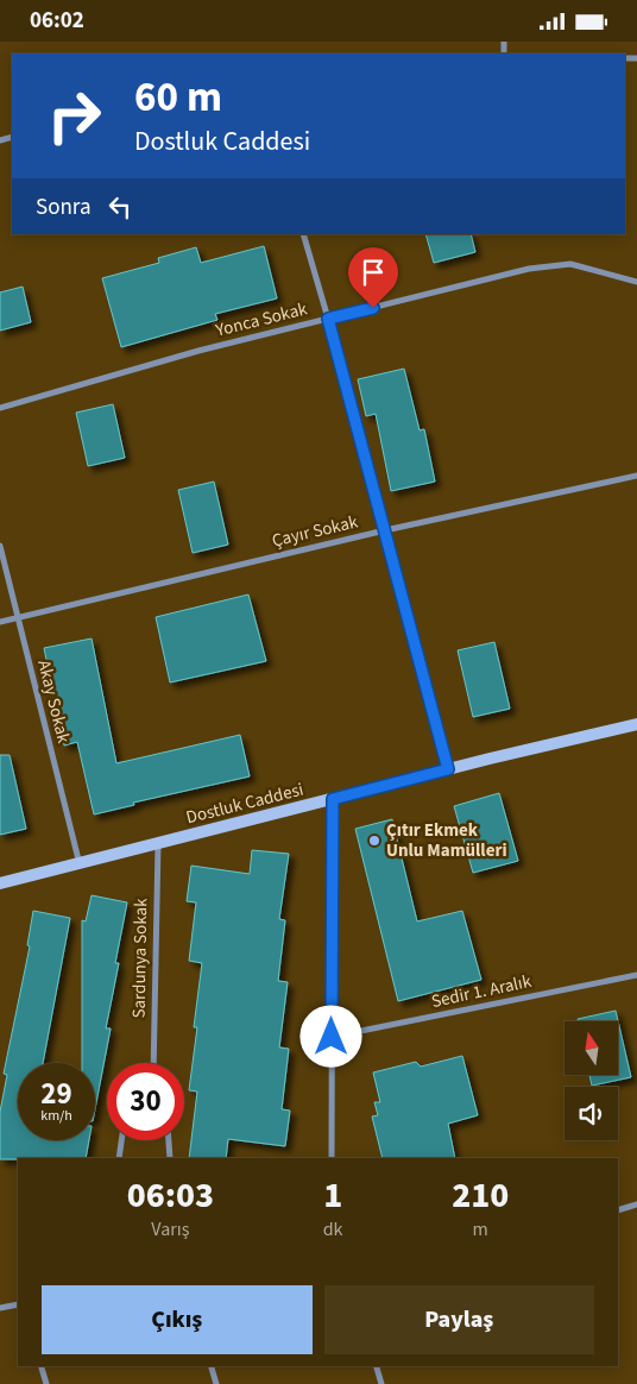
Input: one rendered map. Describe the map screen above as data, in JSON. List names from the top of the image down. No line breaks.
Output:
{"streets":{"street":["Yonca Sokak","Çayır Sokak","Akay Sokak","Dostluk Caddesi","Sardunya Sokak","Sedir 1. Aralık"]},"crossings":[["Çayır Sokak","Akay Sokak"],["Akay Sokak","Dostluk Caddesi"],["Dostluk Caddesi","Sardunya Sokak"]],"places":["Çıtır Ekmek Unlu Mamülleri"],"north":"top","page":{"status":"06:02","turn":["60 m","Dostluk Caddesi"],"then":"Sonra","speed":"29 km/h","limit":"30","eta":["06:03","Varış","1","dk","210","m"],"buttons":["Çıkış","Paylaş"]}}
